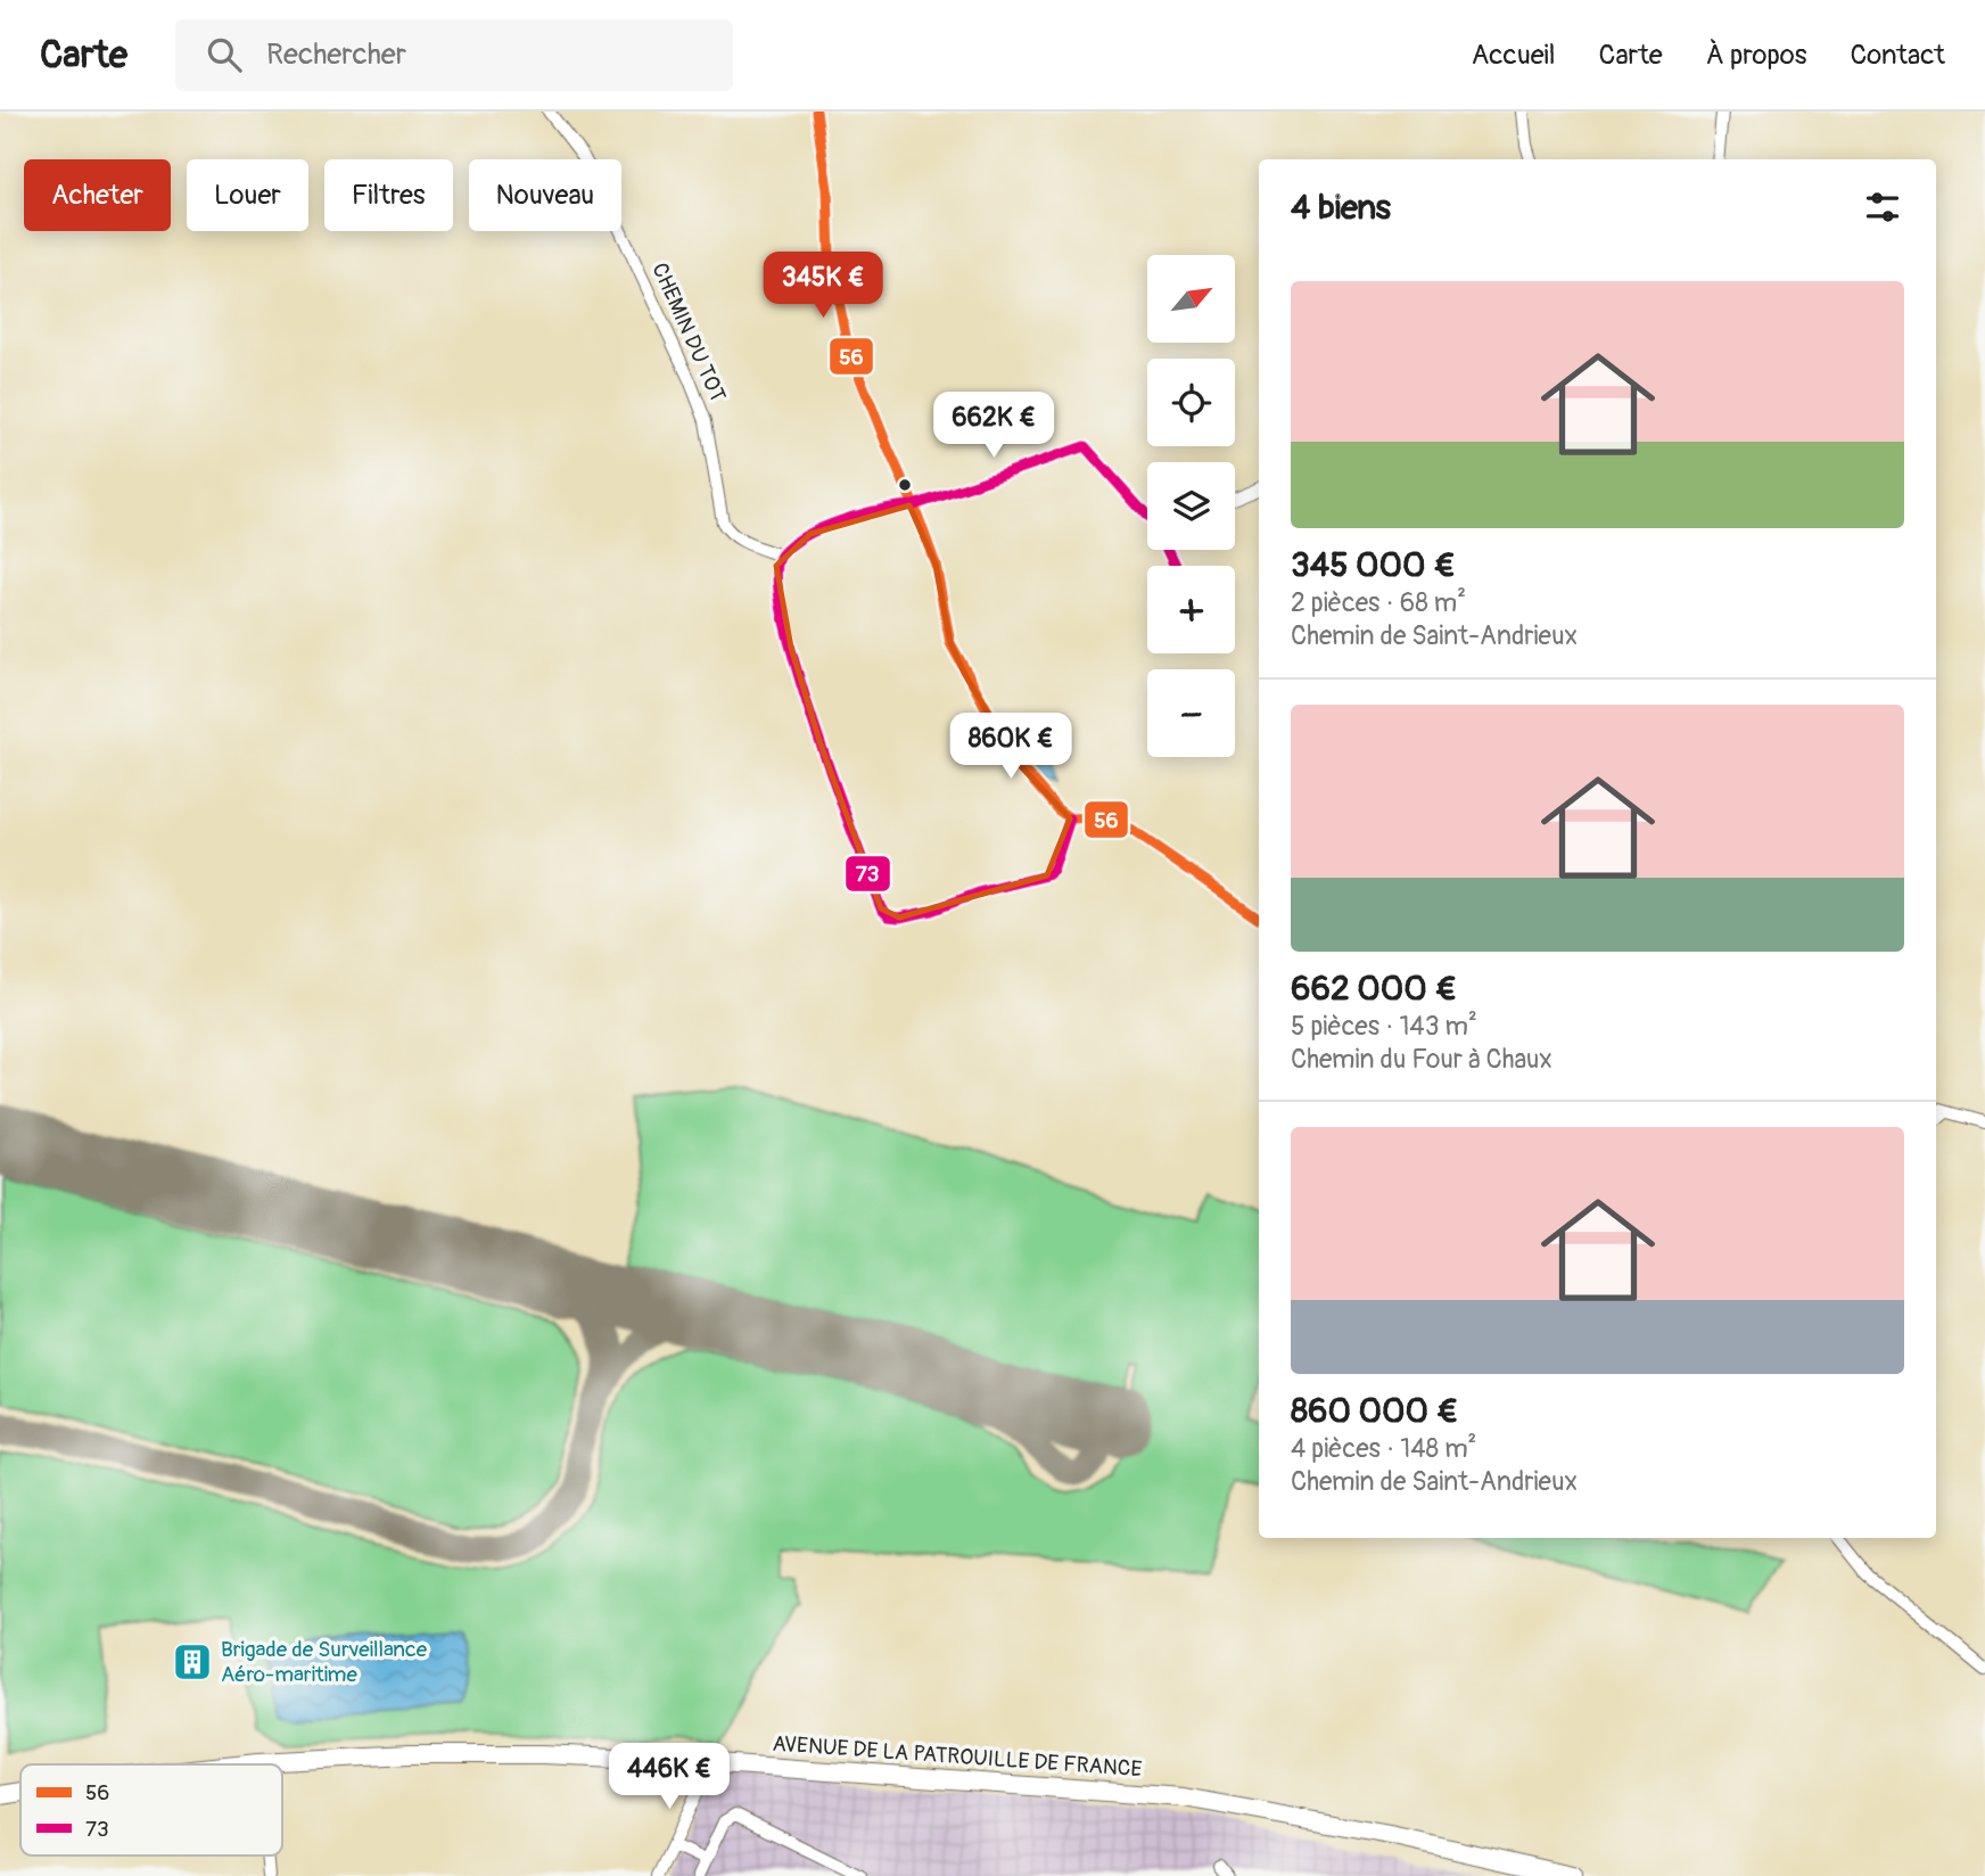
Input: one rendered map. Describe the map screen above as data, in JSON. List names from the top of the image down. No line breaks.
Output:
{"streets":{"main road":["AVENUE DE LA PATROUILLE DE FRANCE"],"street":["CHEMIN DU TOT"]},"places":{"building":["Brigade de Surveillance Aéro-maritime"]},"lines":["transit line 56","transit line 73"],"legend":["56","73"],"north":"top right","page":{"header":"Carte","search":"Rechercher","nav":["Accueil","Carte","À propos","Contact"],"chip":["Acheter","Louer","Filtres","Nouveau"],"heading":"4 biens","price":["345K €","662K €","860K €","446K €"],"map_buttons":["+","−"],"list":[{"name":"345 000 €","note":"2 pièces · 68 m² · Chemin de Saint-Andrieux"},{"name":"662 000 €","note":"5 pièces · 143 m² · Chemin du Four à Chaux"},{"name":"860 000 €","note":"4 pièces · 148 m² · Chemin de Saint-Andrieux"}]}}
